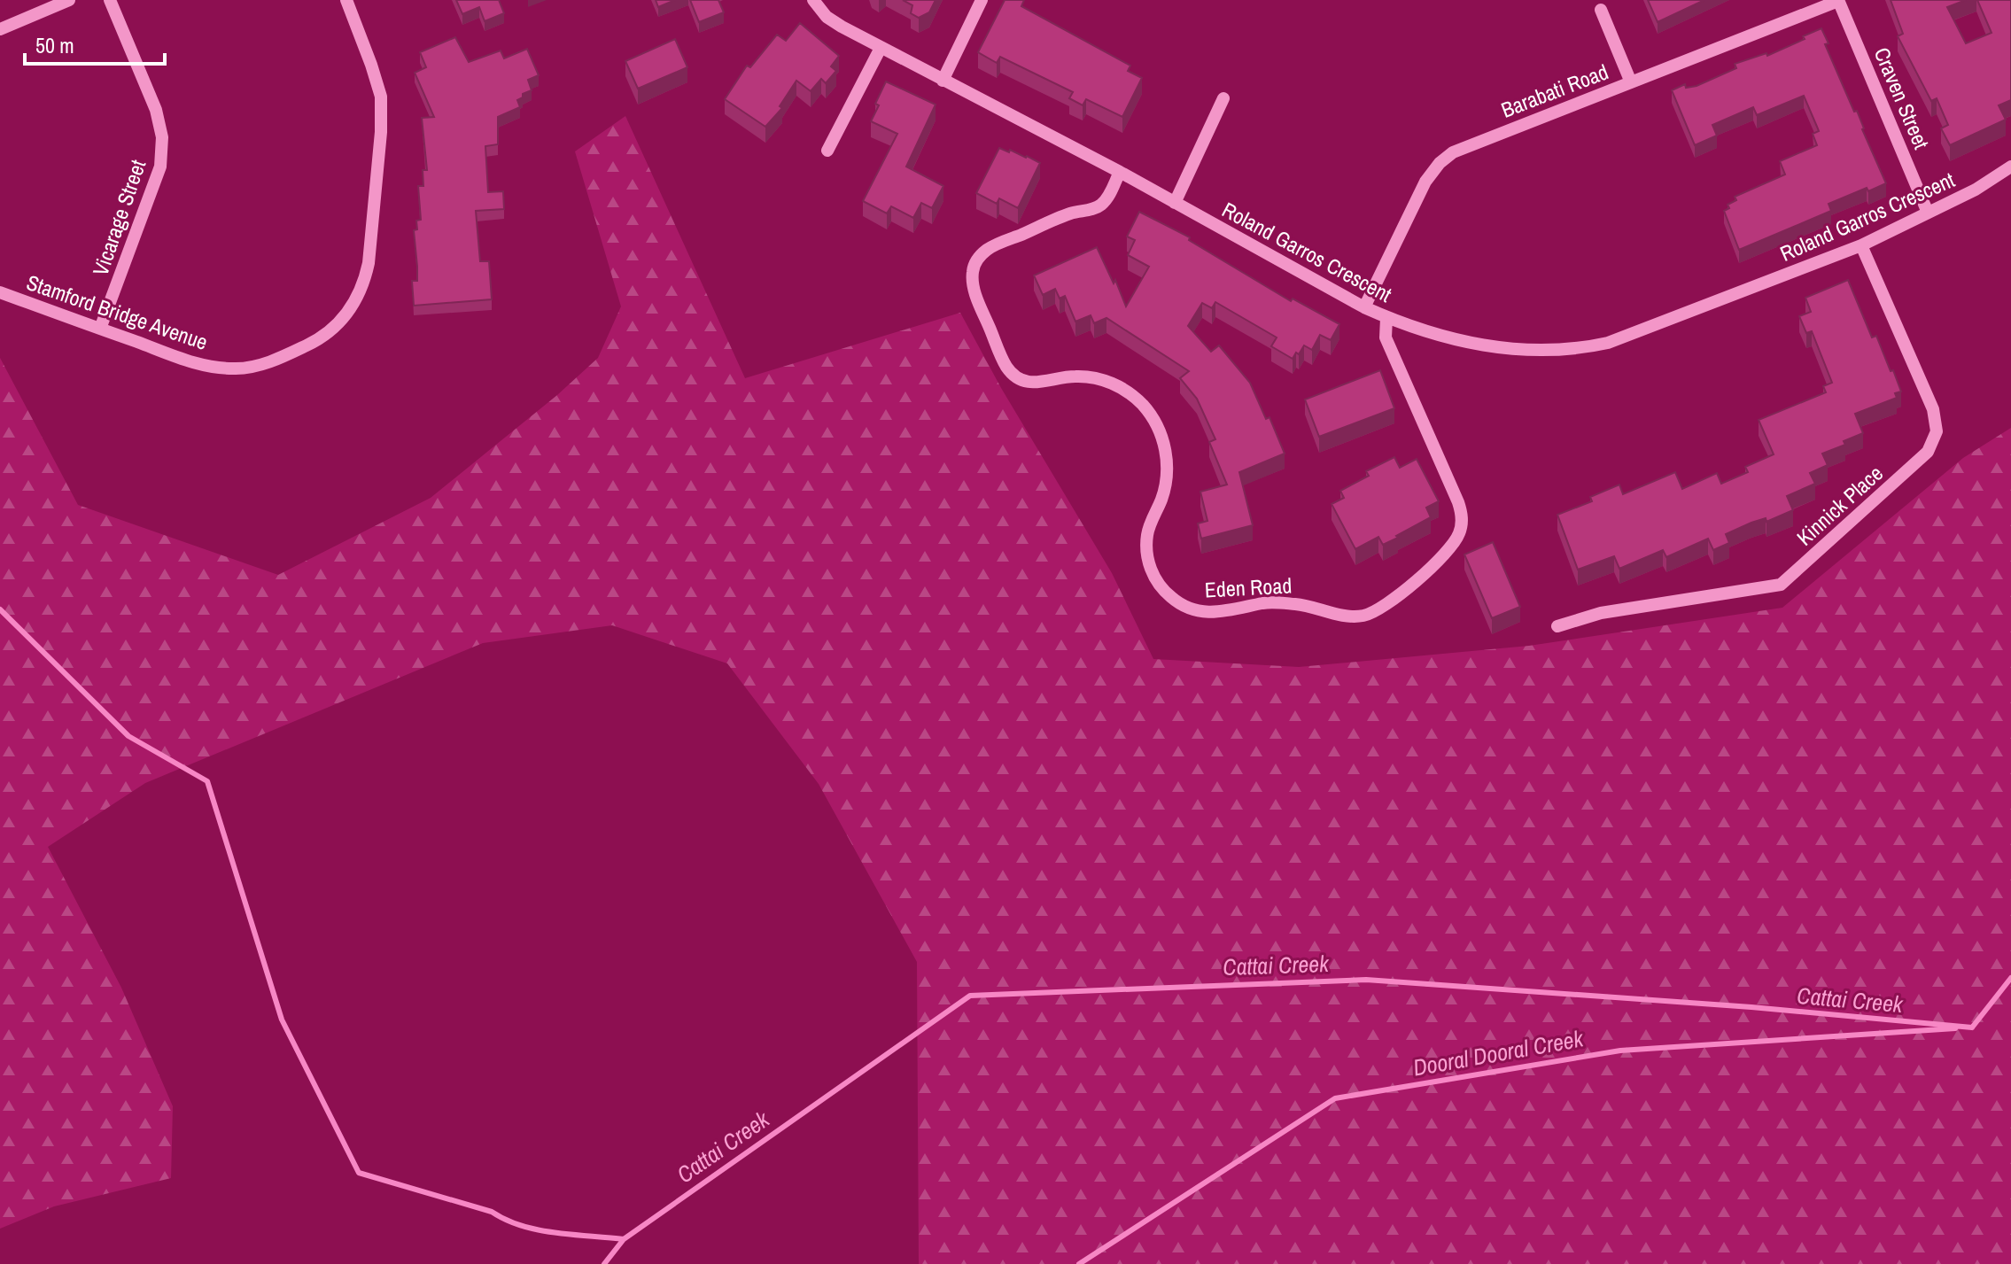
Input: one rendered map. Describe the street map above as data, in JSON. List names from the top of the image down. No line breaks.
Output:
{"streets":{"street":["Barabati Road","Craven Street","Roland Garros Crescent","Vicarage Street","Stamford Bridge Avenue","Kinnick Place","Eden Road"]},"crossings":[["Barabati Road","Craven Street"],["Barabati Road","Roland Garros Crescent"],["Craven Street","Roland Garros Crescent"],["Roland Garros Crescent","Kinnick Place"],["Roland Garros Crescent","Eden Road"],["Vicarage Street","Stamford Bridge Avenue"]],"water":["Cattai Creek","Dooral Dooral Creek"],"scale_bar":"50 m"}
